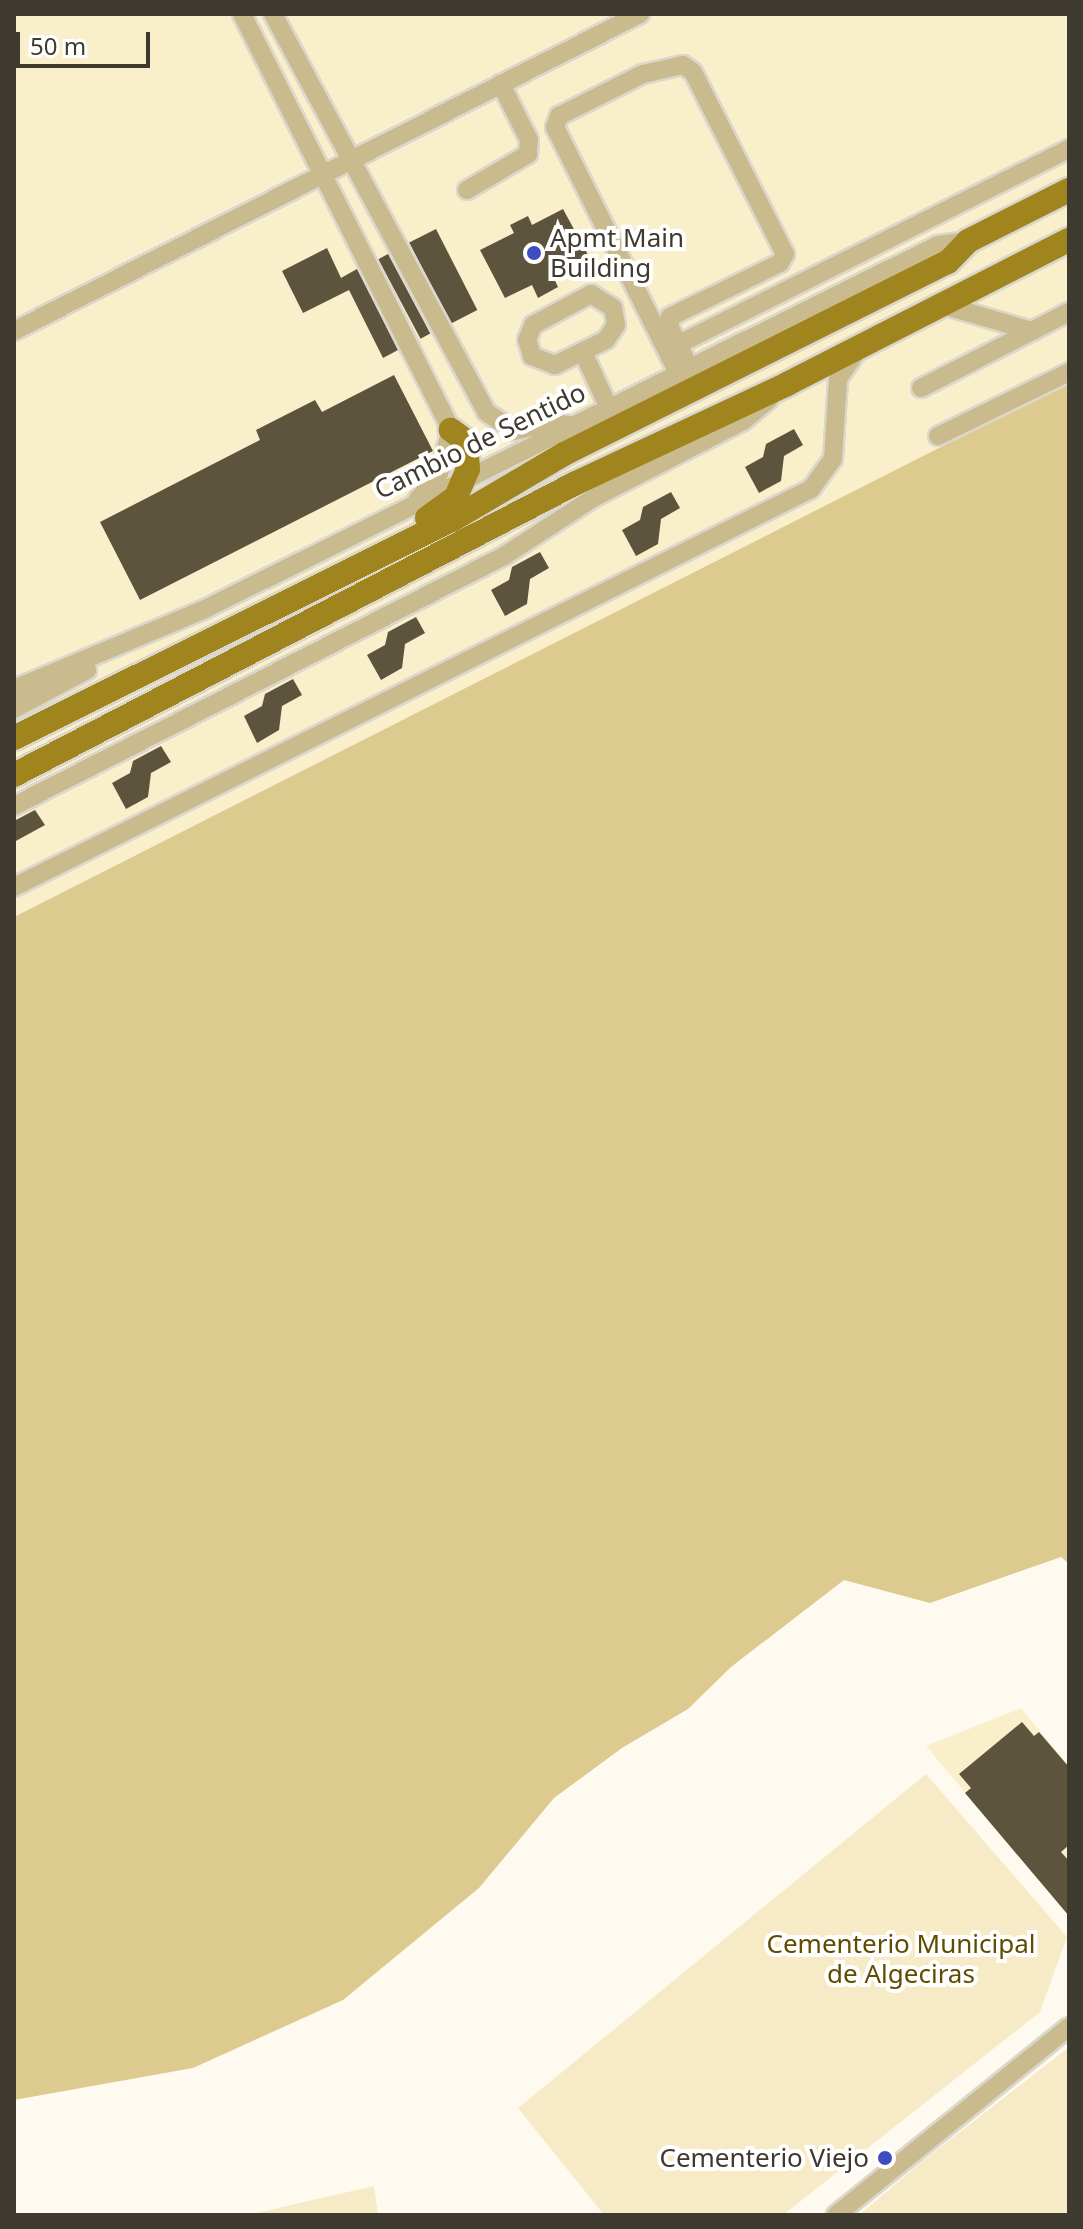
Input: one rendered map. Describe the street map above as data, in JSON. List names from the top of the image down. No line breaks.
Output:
{"streets":{"street":["Cambio de Sentido"]},"parks":["Cementerio Municipal de Algeciras"],"places":["Apmt Main Building","Cementerio Viejo"],"scale_bar":"50 m"}
